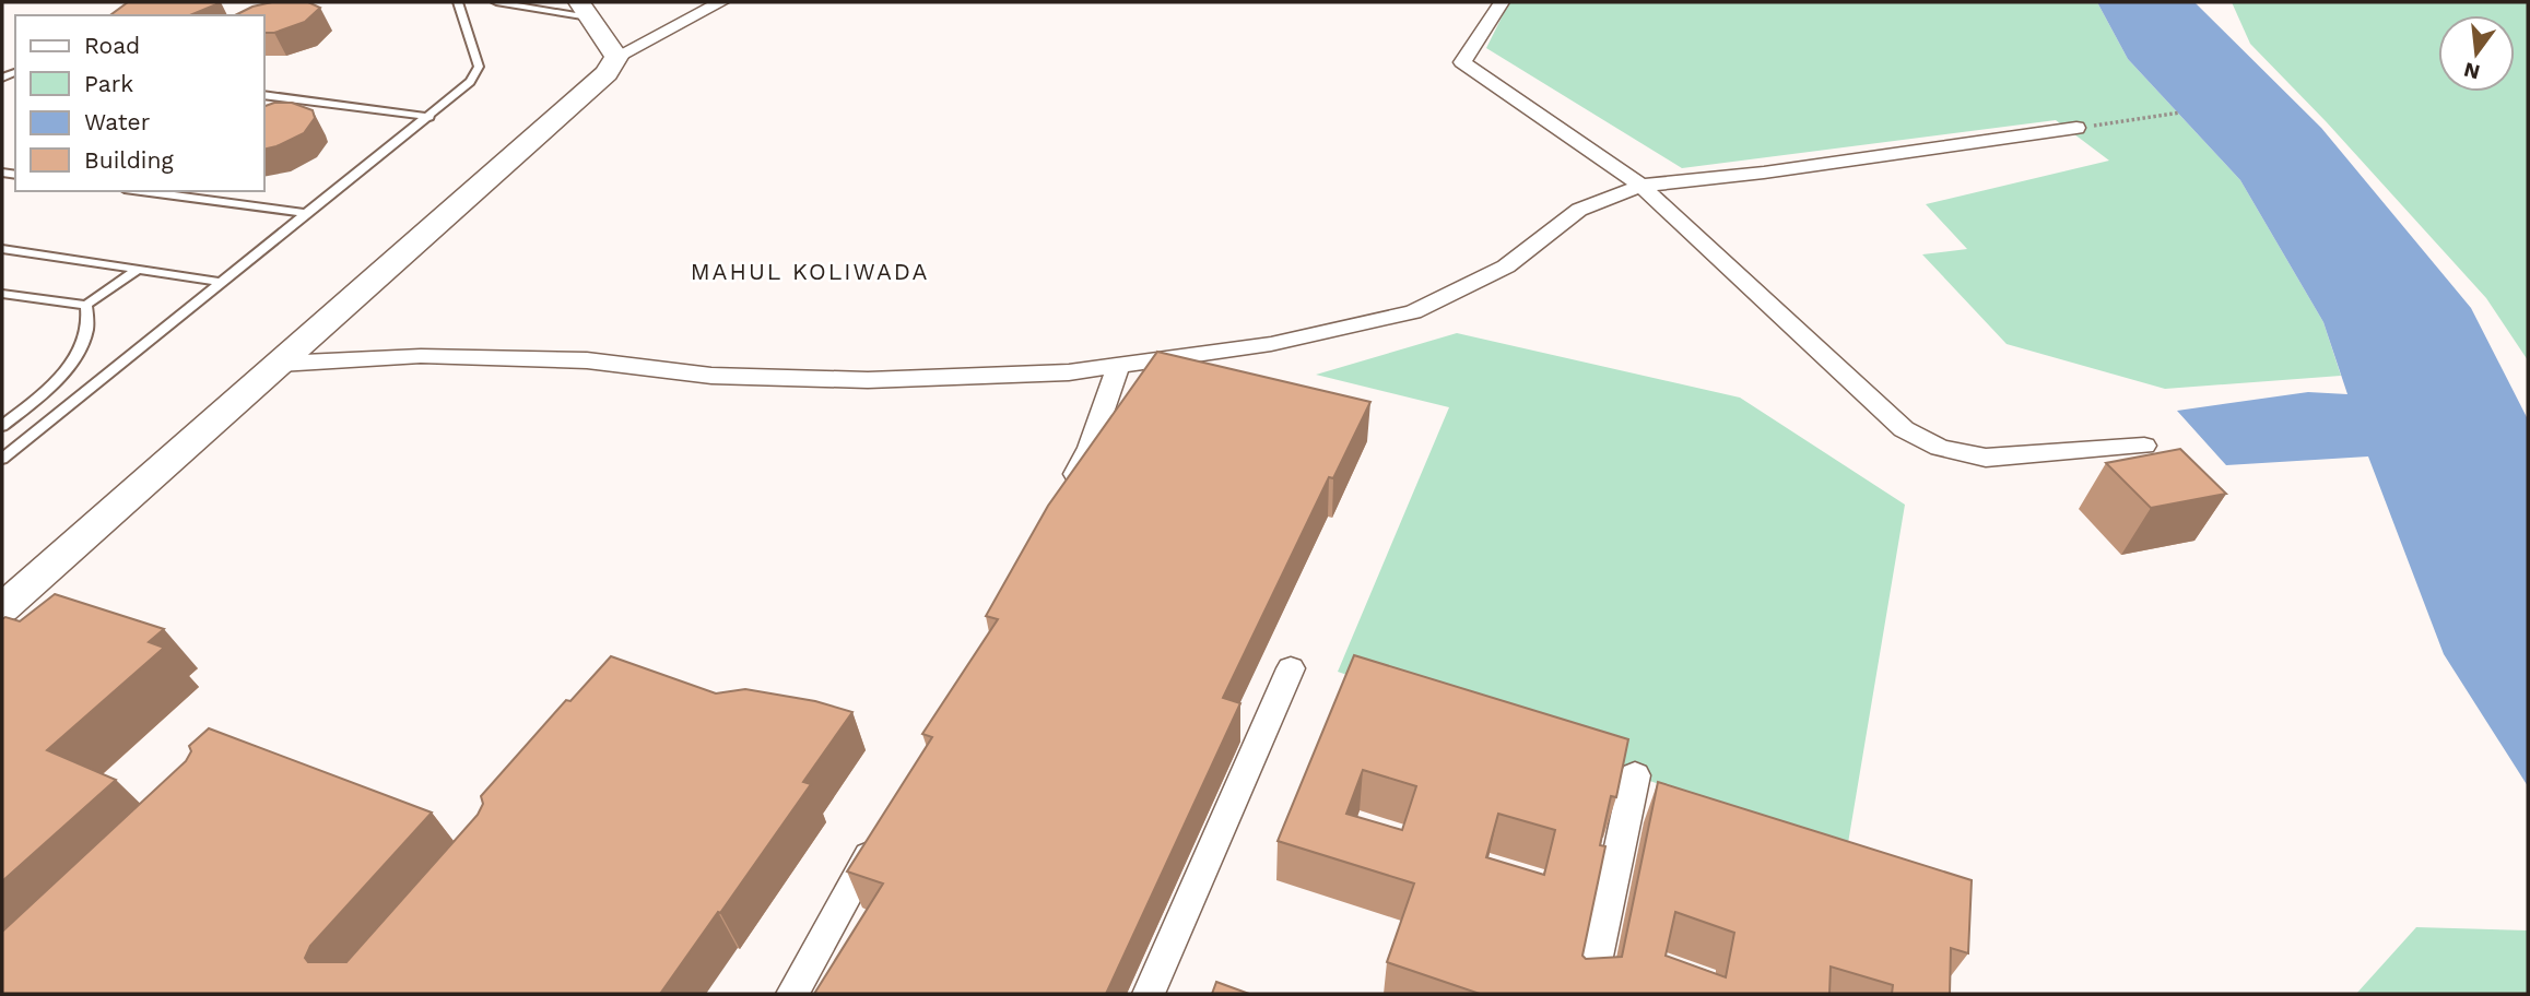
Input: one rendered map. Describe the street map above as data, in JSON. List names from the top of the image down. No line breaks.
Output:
{"districts":["MAHUL KOLIWADA"],"legend":["Road","Park","Water","Building"],"north":"bottom"}
